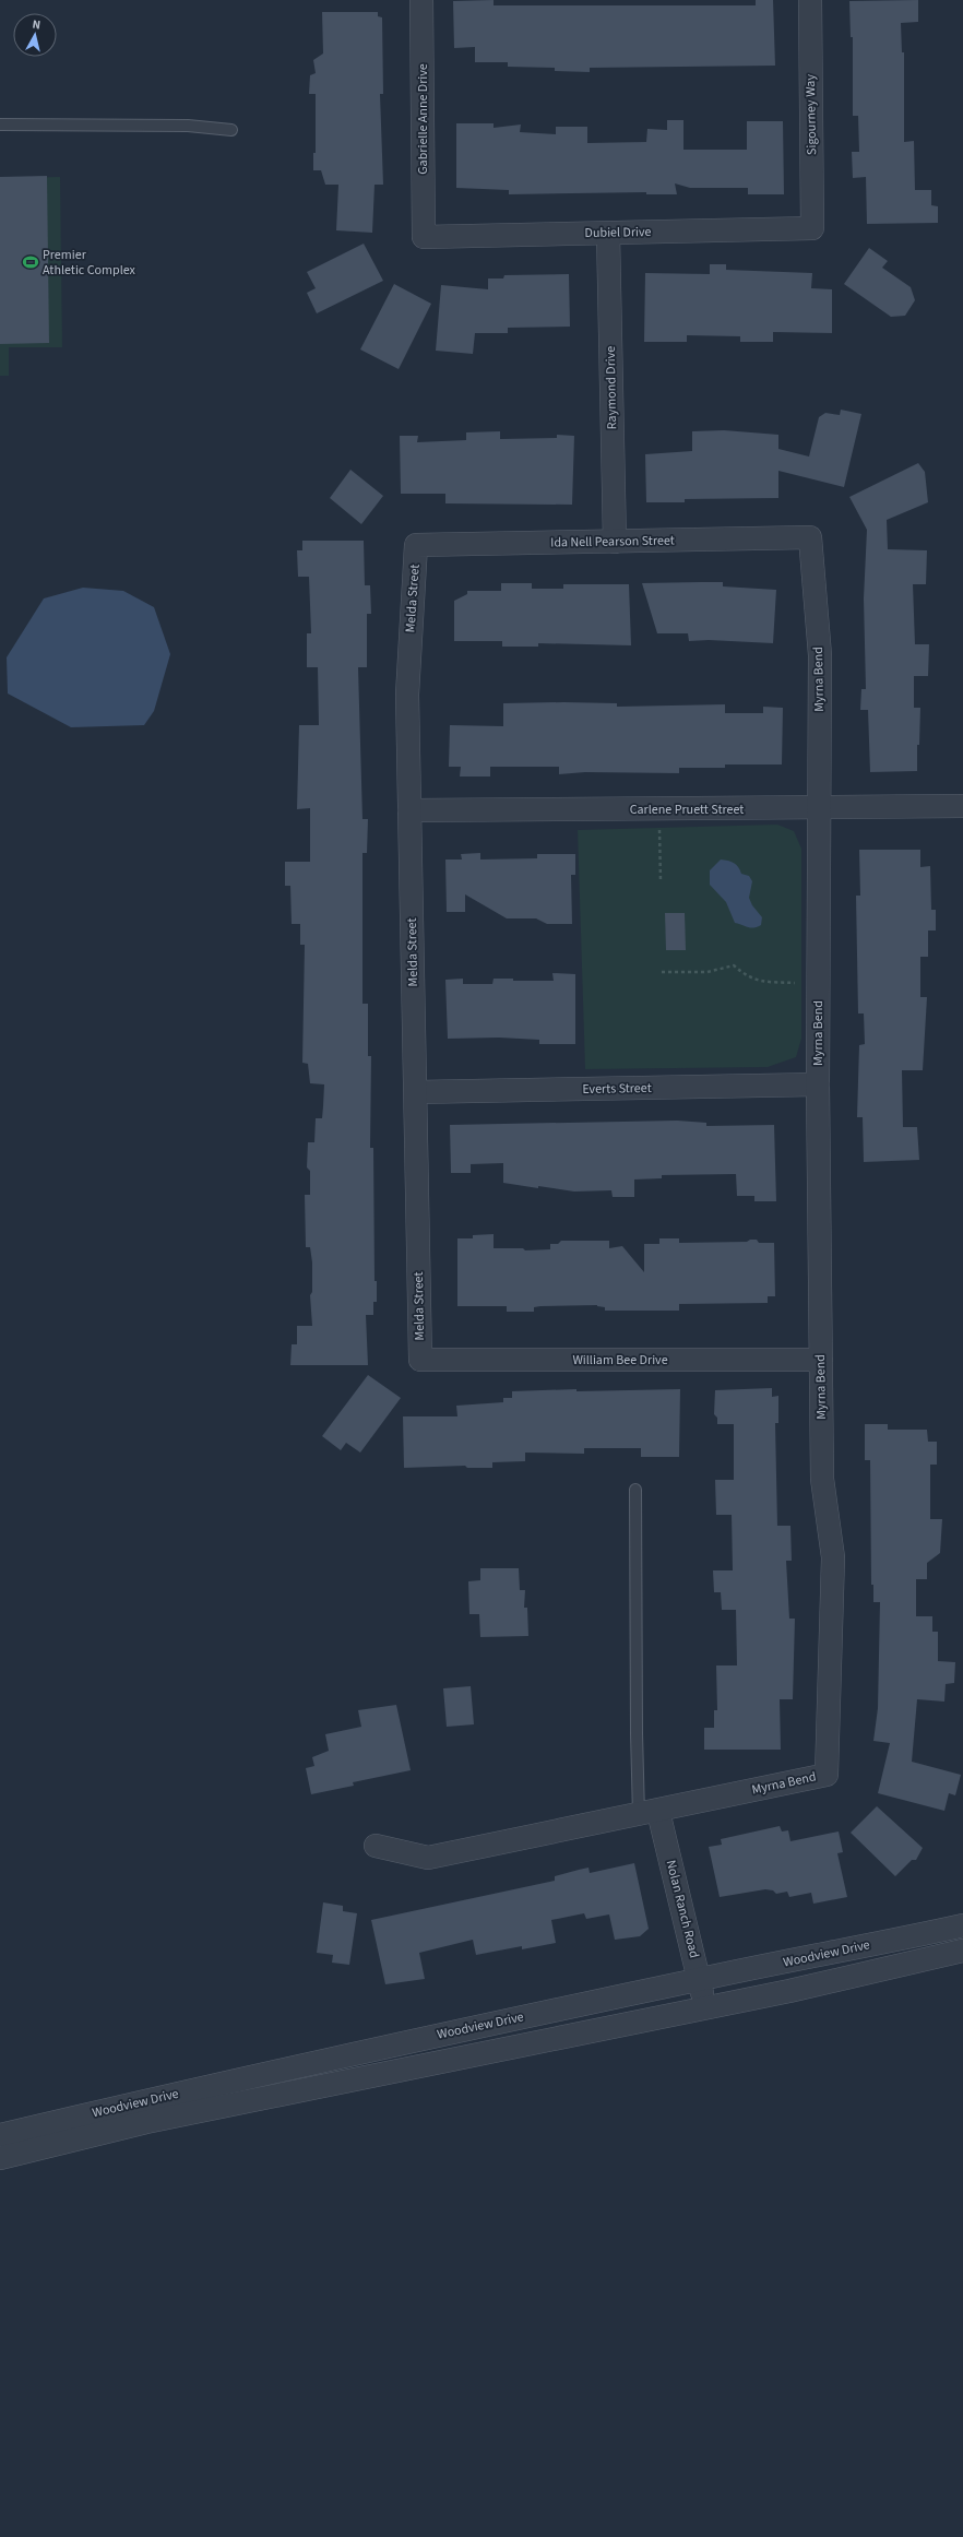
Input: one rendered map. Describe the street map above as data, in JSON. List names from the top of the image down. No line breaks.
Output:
{"streets":{"street":["Sigourney Way","Gabrielle Anne Drive","Dubiel Drive","Raymond Drive","Ida Nell Pearson Street","Melda Street","Myrna Bend","Carlene Pruett Street","Everts Street","William Bee Drive","Nolan Ranch Road","Woodview Drive"]},"crossings":[["Sigourney Way","Dubiel Drive"],["Gabrielle Anne Drive","Dubiel Drive"],["Dubiel Drive","Raymond Drive"],["Raymond Drive","Ida Nell Pearson Street"],["Ida Nell Pearson Street","Melda Street"],["Ida Nell Pearson Street","Myrna Bend"],["Melda Street","Carlene Pruett Street"],["Melda Street","Everts Street"],["Melda Street","William Bee Drive"],["Myrna Bend","Carlene Pruett Street"],["Myrna Bend","Everts Street"],["Myrna Bend","William Bee Drive"],["Myrna Bend","Nolan Ranch Road"],["Nolan Ranch Road","Woodview Drive"]],"places":{"sports":["Premier Athletic Complex"]},"north":"top"}
